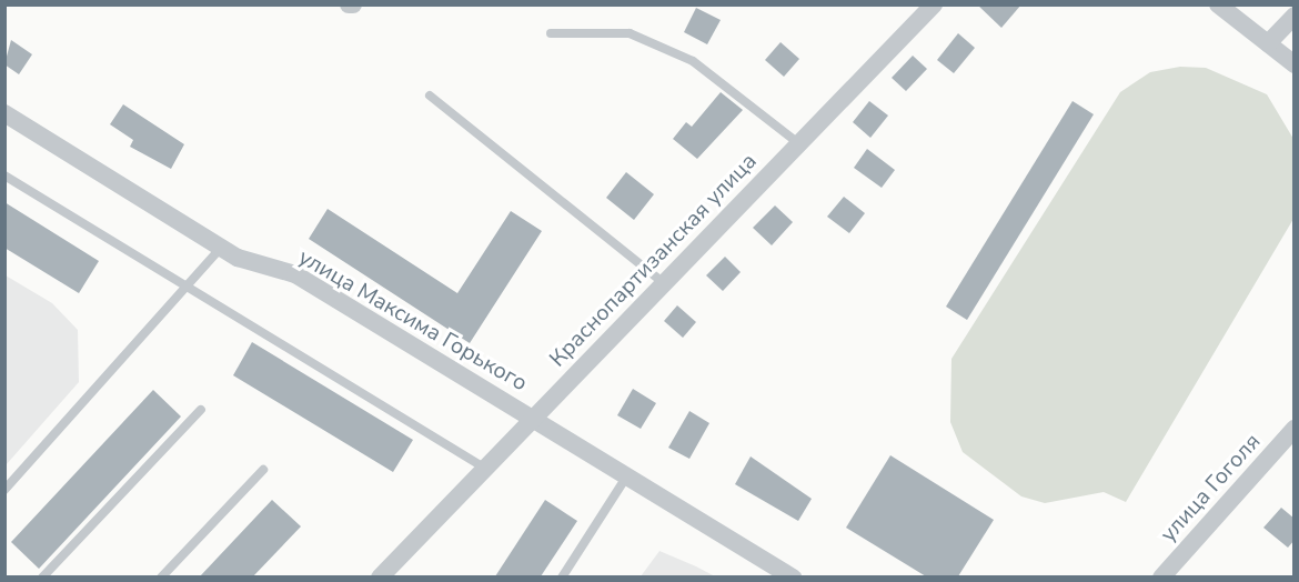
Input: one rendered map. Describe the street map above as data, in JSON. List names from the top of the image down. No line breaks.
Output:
{"streets":{"street":["Краснопартизанская улица","улица Максима Горького","улица Гоголя"]},"crossings":[["Краснопартизанская улица","улица Максима Горького"]]}
